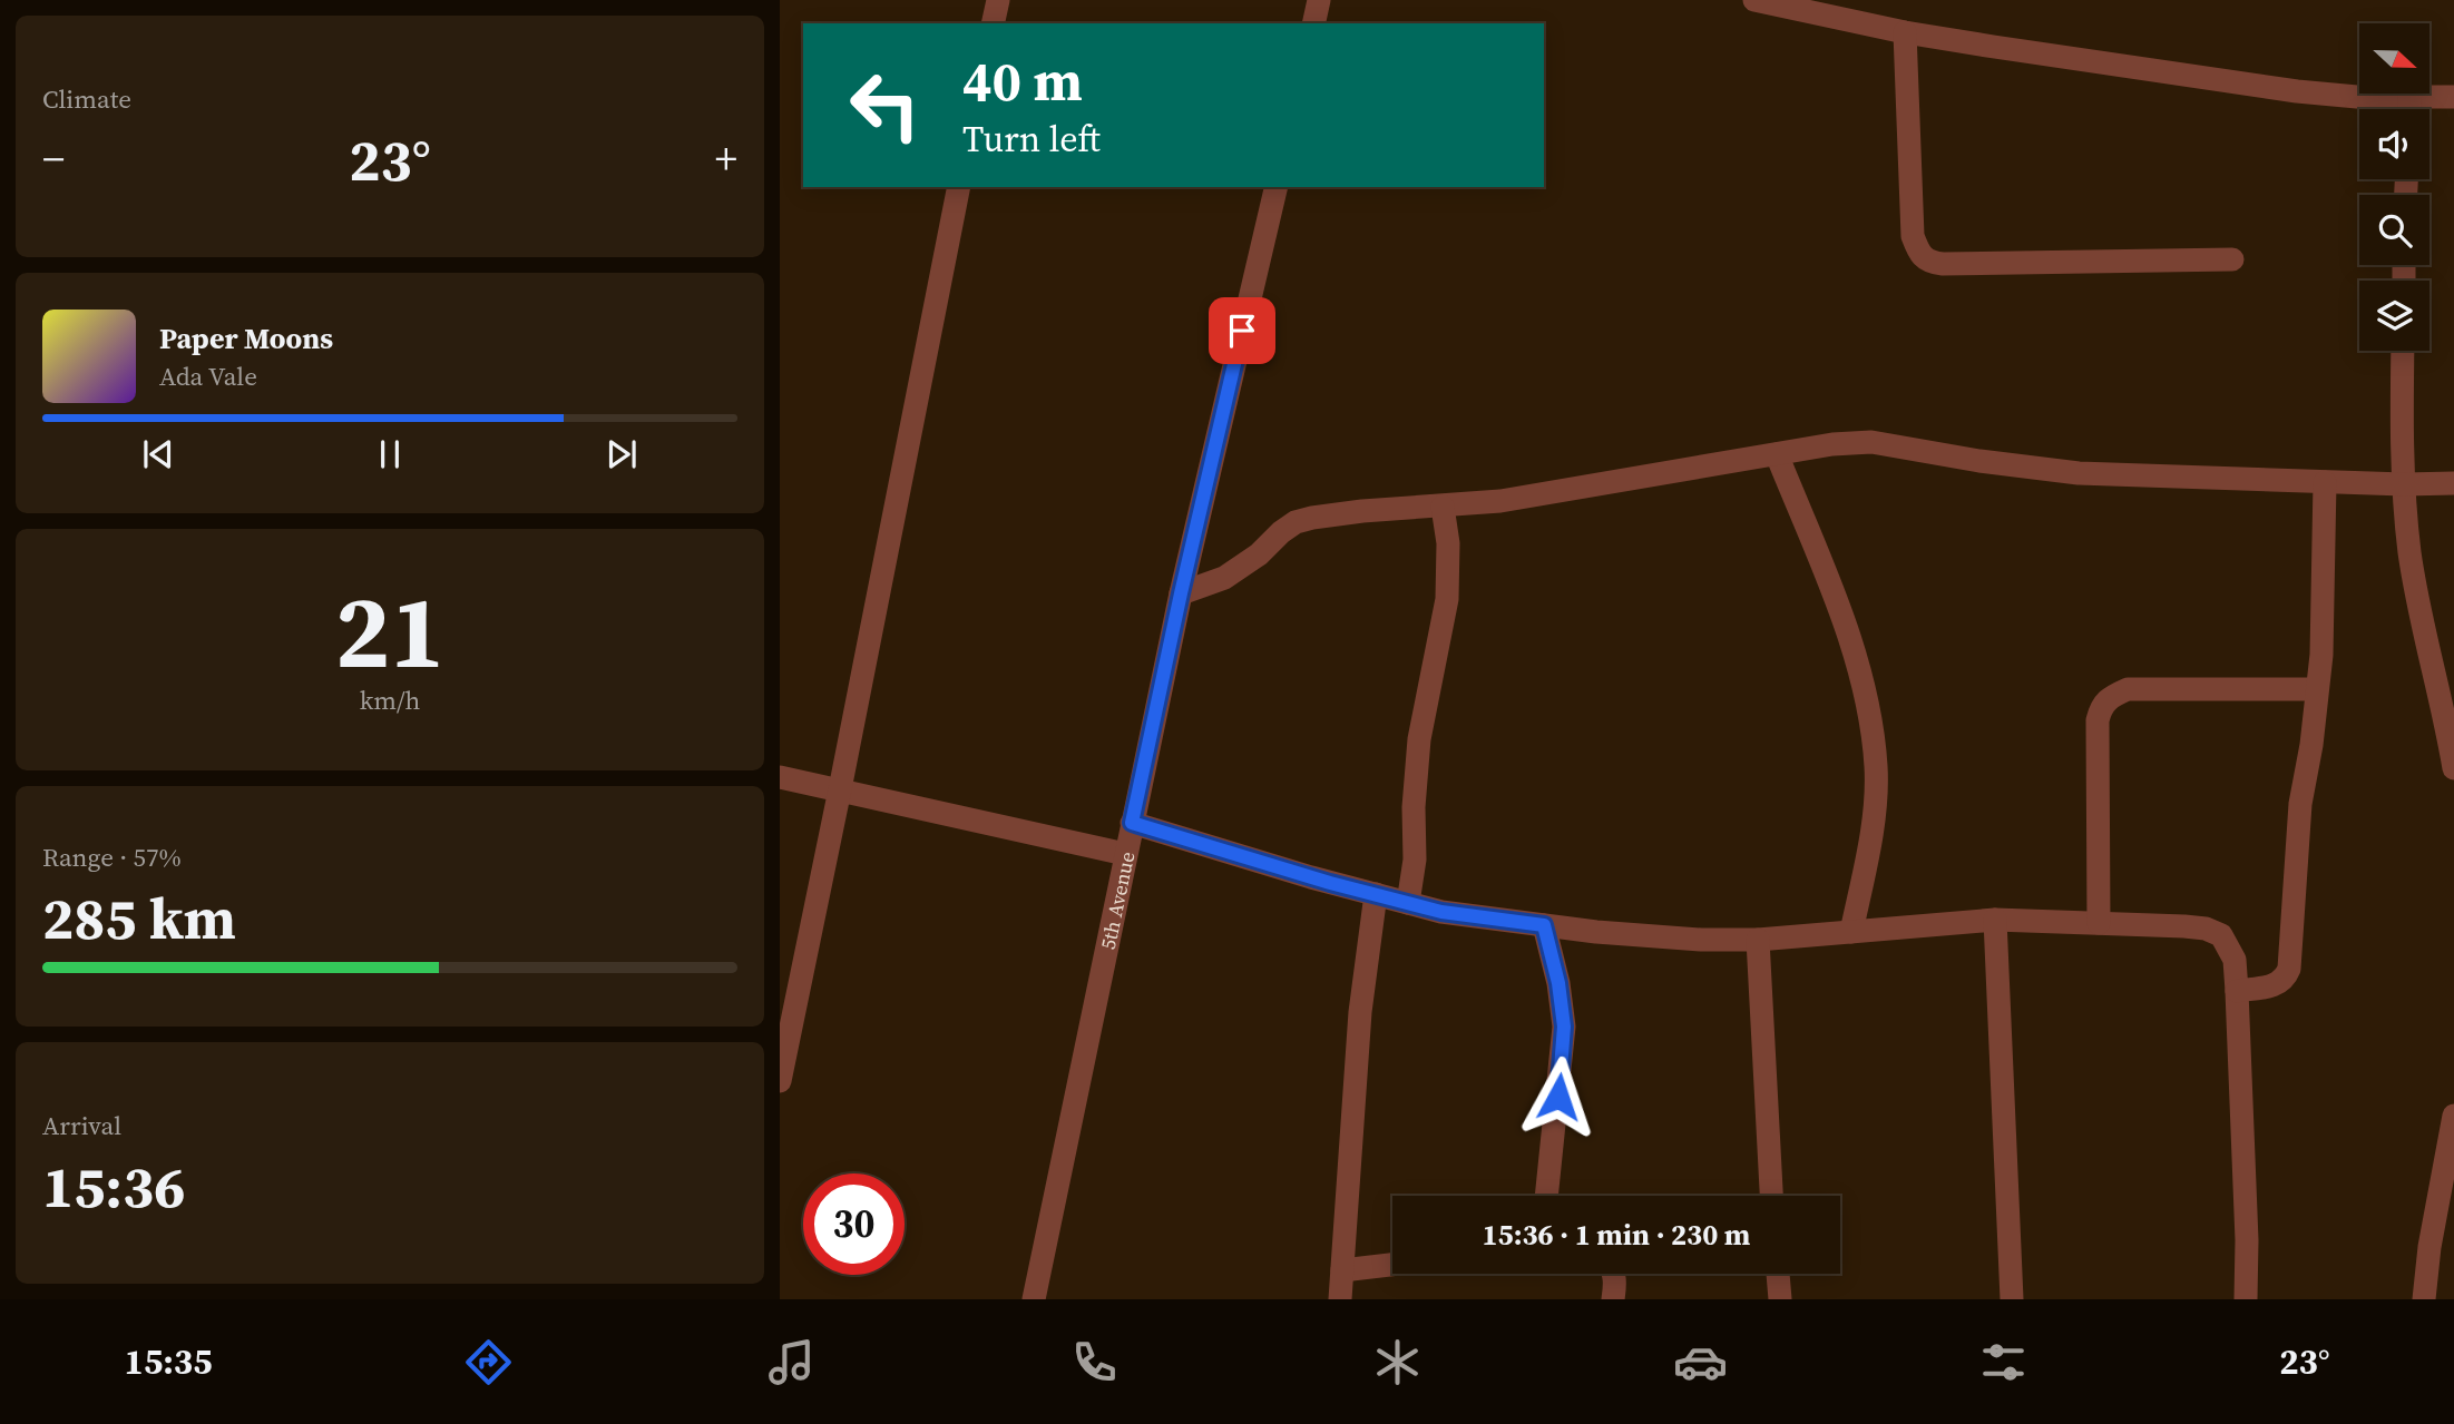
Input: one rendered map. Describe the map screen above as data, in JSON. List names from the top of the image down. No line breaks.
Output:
{"streets":{"street":["5th Avenue"]},"north":"right","page":{"tile":["Climate",["21","km/h"],["Range · 57%","285 km"],["Arrival","15:36"]],"turn":["40 m","Turn left"],"heat":["−","23°","+"],"song":["Paper Moons","Ada Vale"],"limit":"30","trip":"15:36 · 1 min · 230 m","tabs":["15:35","23°"]}}
